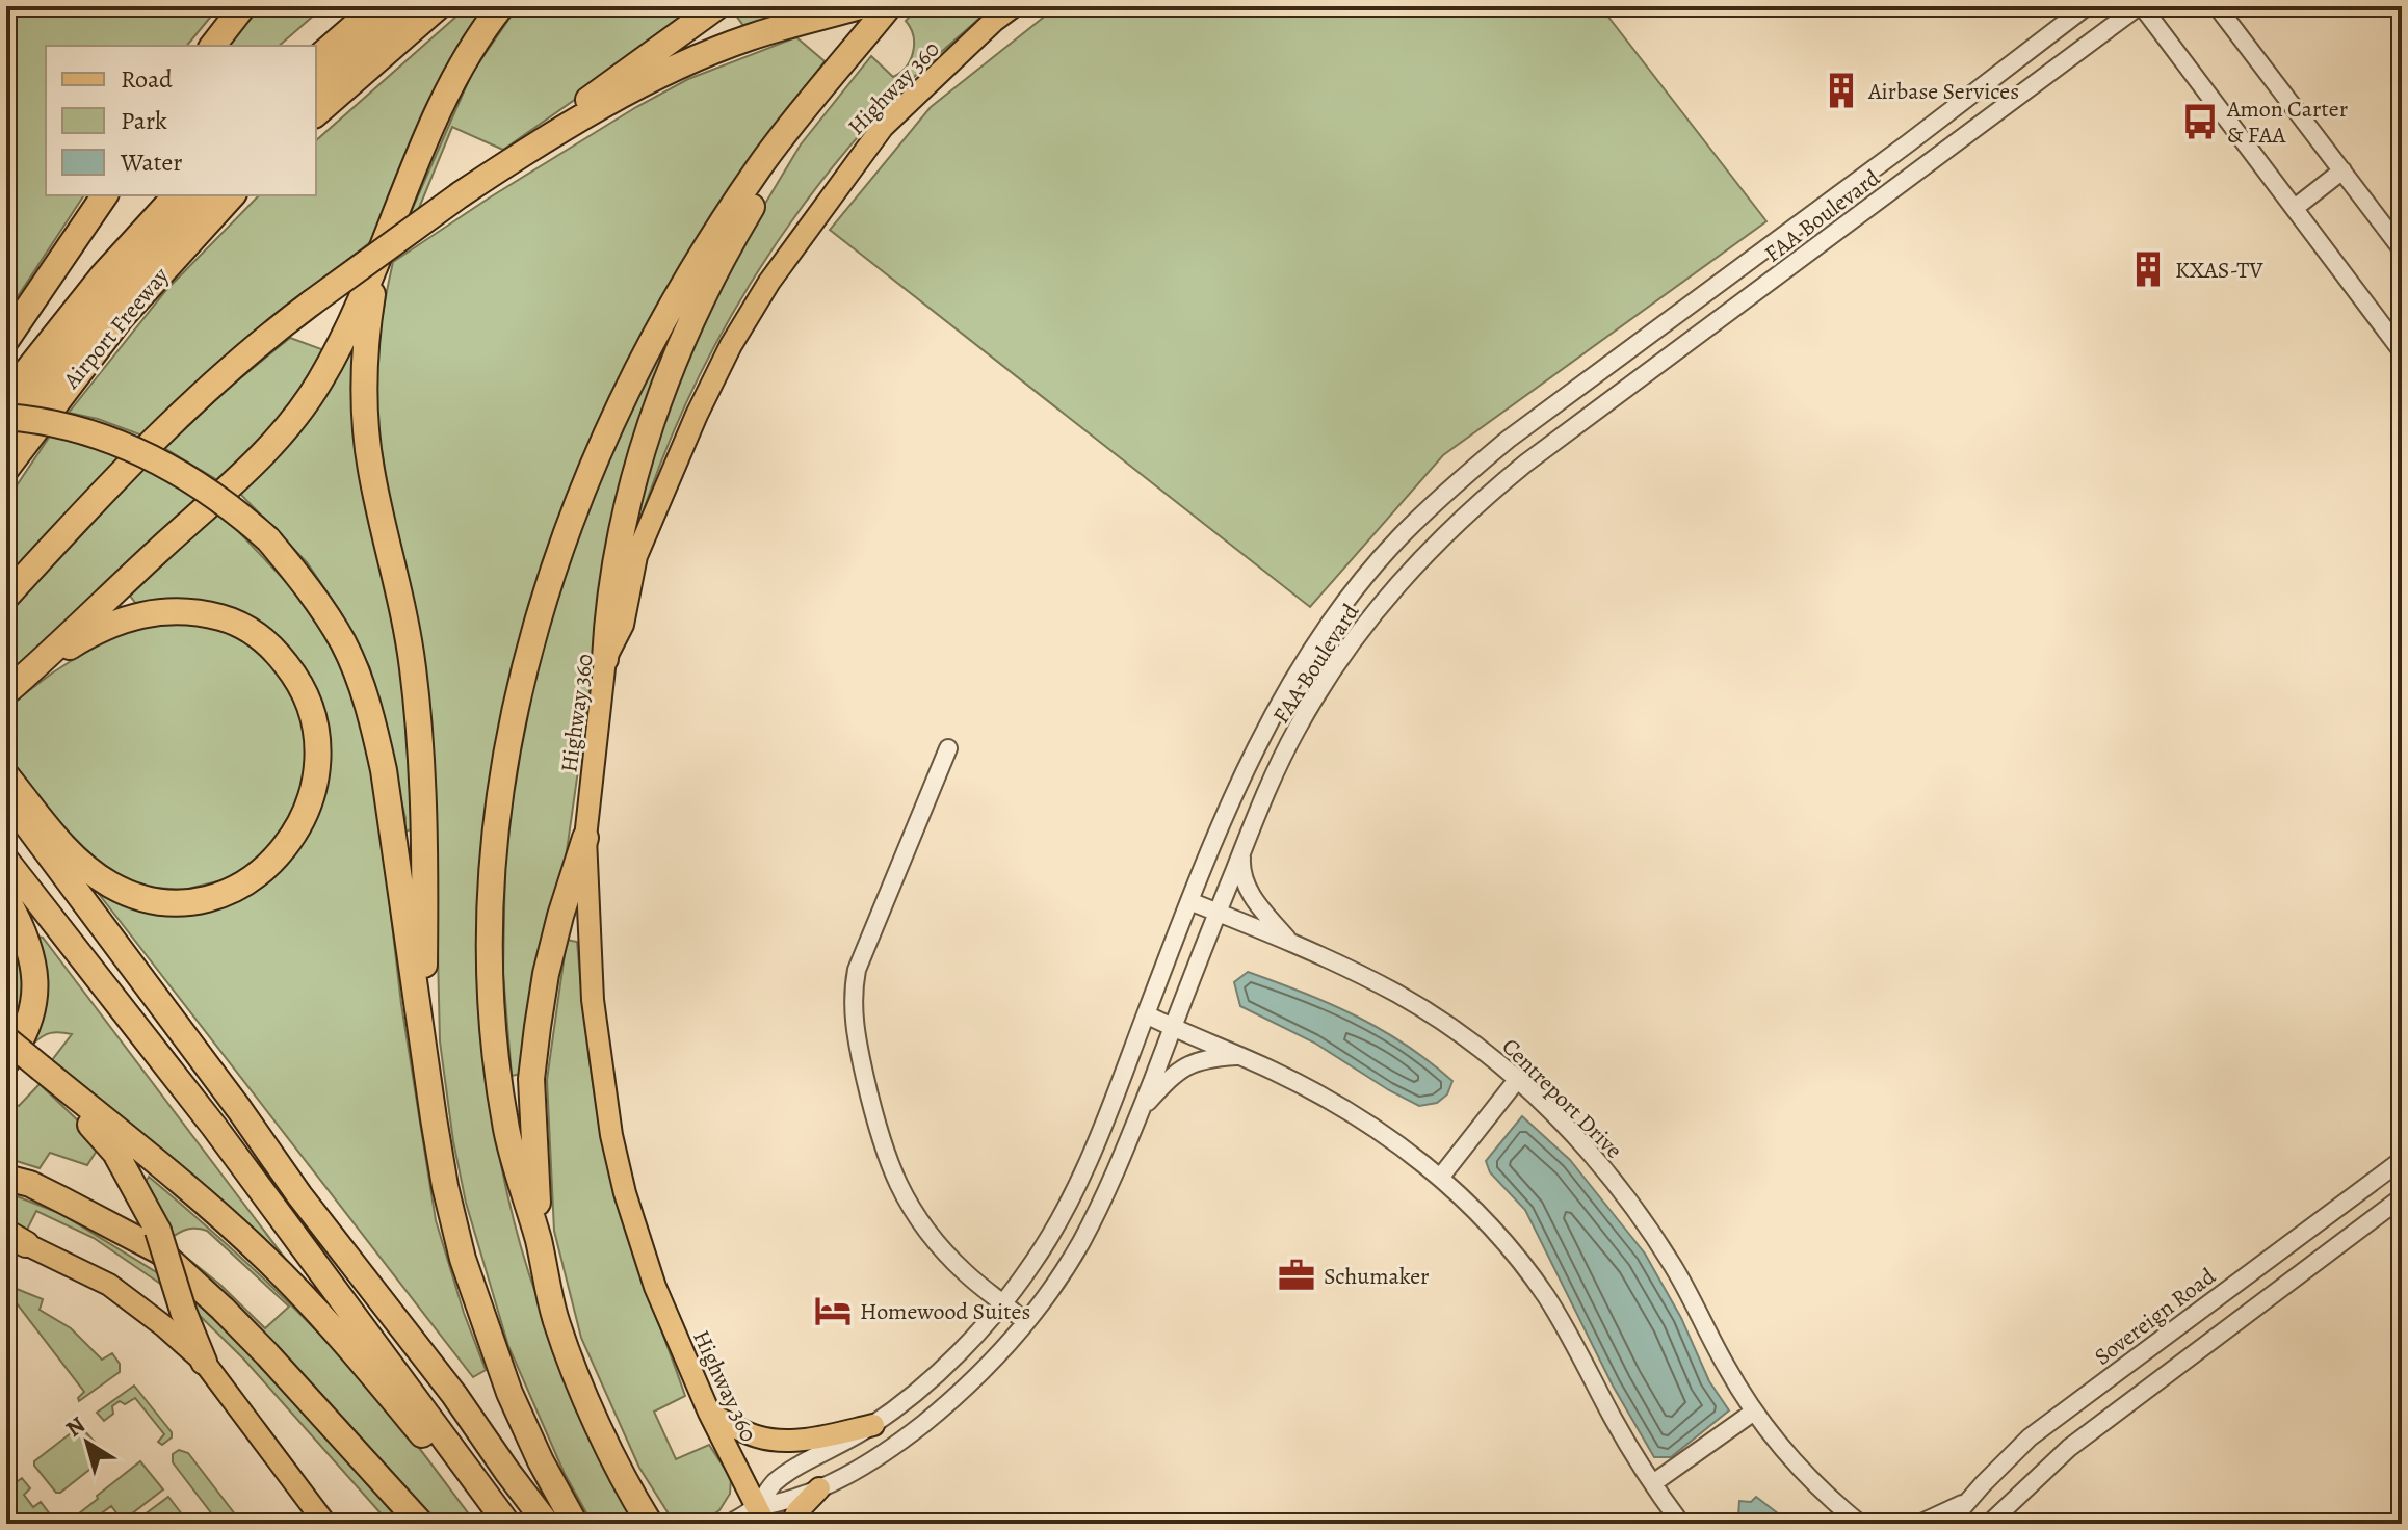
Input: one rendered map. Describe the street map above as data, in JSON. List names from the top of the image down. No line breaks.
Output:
{"streets":{"highway":["Airport Freeway"],"main road":["Highway 360"],"street":["FAA Boulevard","Centreport Drive","Sovereign Road"]},"crossings":[["Highway 360","FAA Boulevard"],["FAA Boulevard","Centreport Drive"]],"places":{"building":["Airbase Services","KXAS-TV"],"bus stop":["Amon Carter & FAA"],"office":["Schumaker"],"hotel":["Homewood Suites"]},"legend":["Road","Park","Water"],"north":"top left"}
